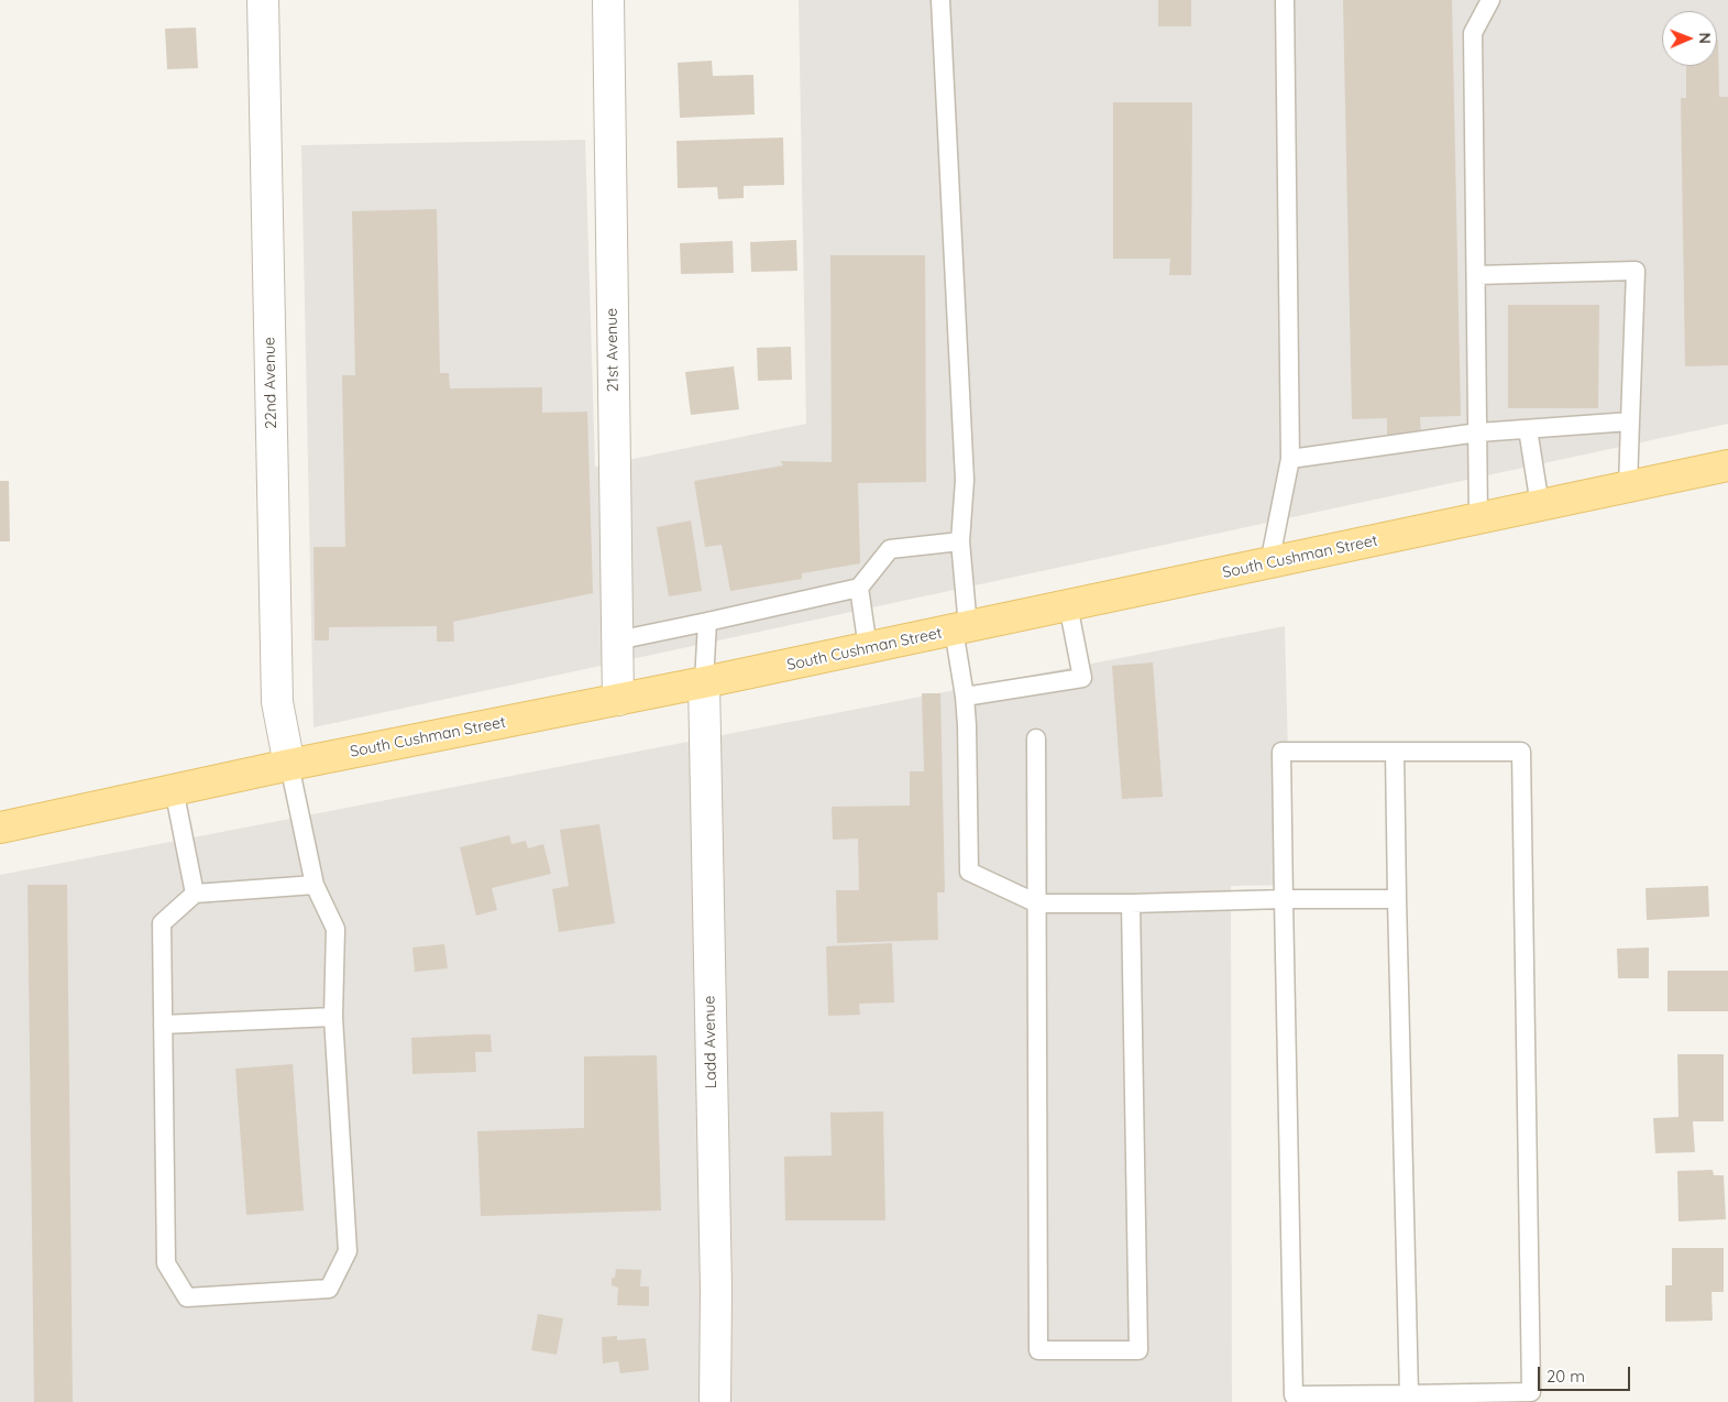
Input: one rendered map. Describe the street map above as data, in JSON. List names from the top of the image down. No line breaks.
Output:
{"streets":{"main road":["South Cushman Street"],"street":["21st Avenue","22nd Avenue","Ladd Avenue"]},"crossings":[["21st Avenue","South Cushman Street"],["22nd Avenue","South Cushman Street"],["South Cushman Street","Ladd Avenue"]],"scale_bar":"20 m","north":"right"}
